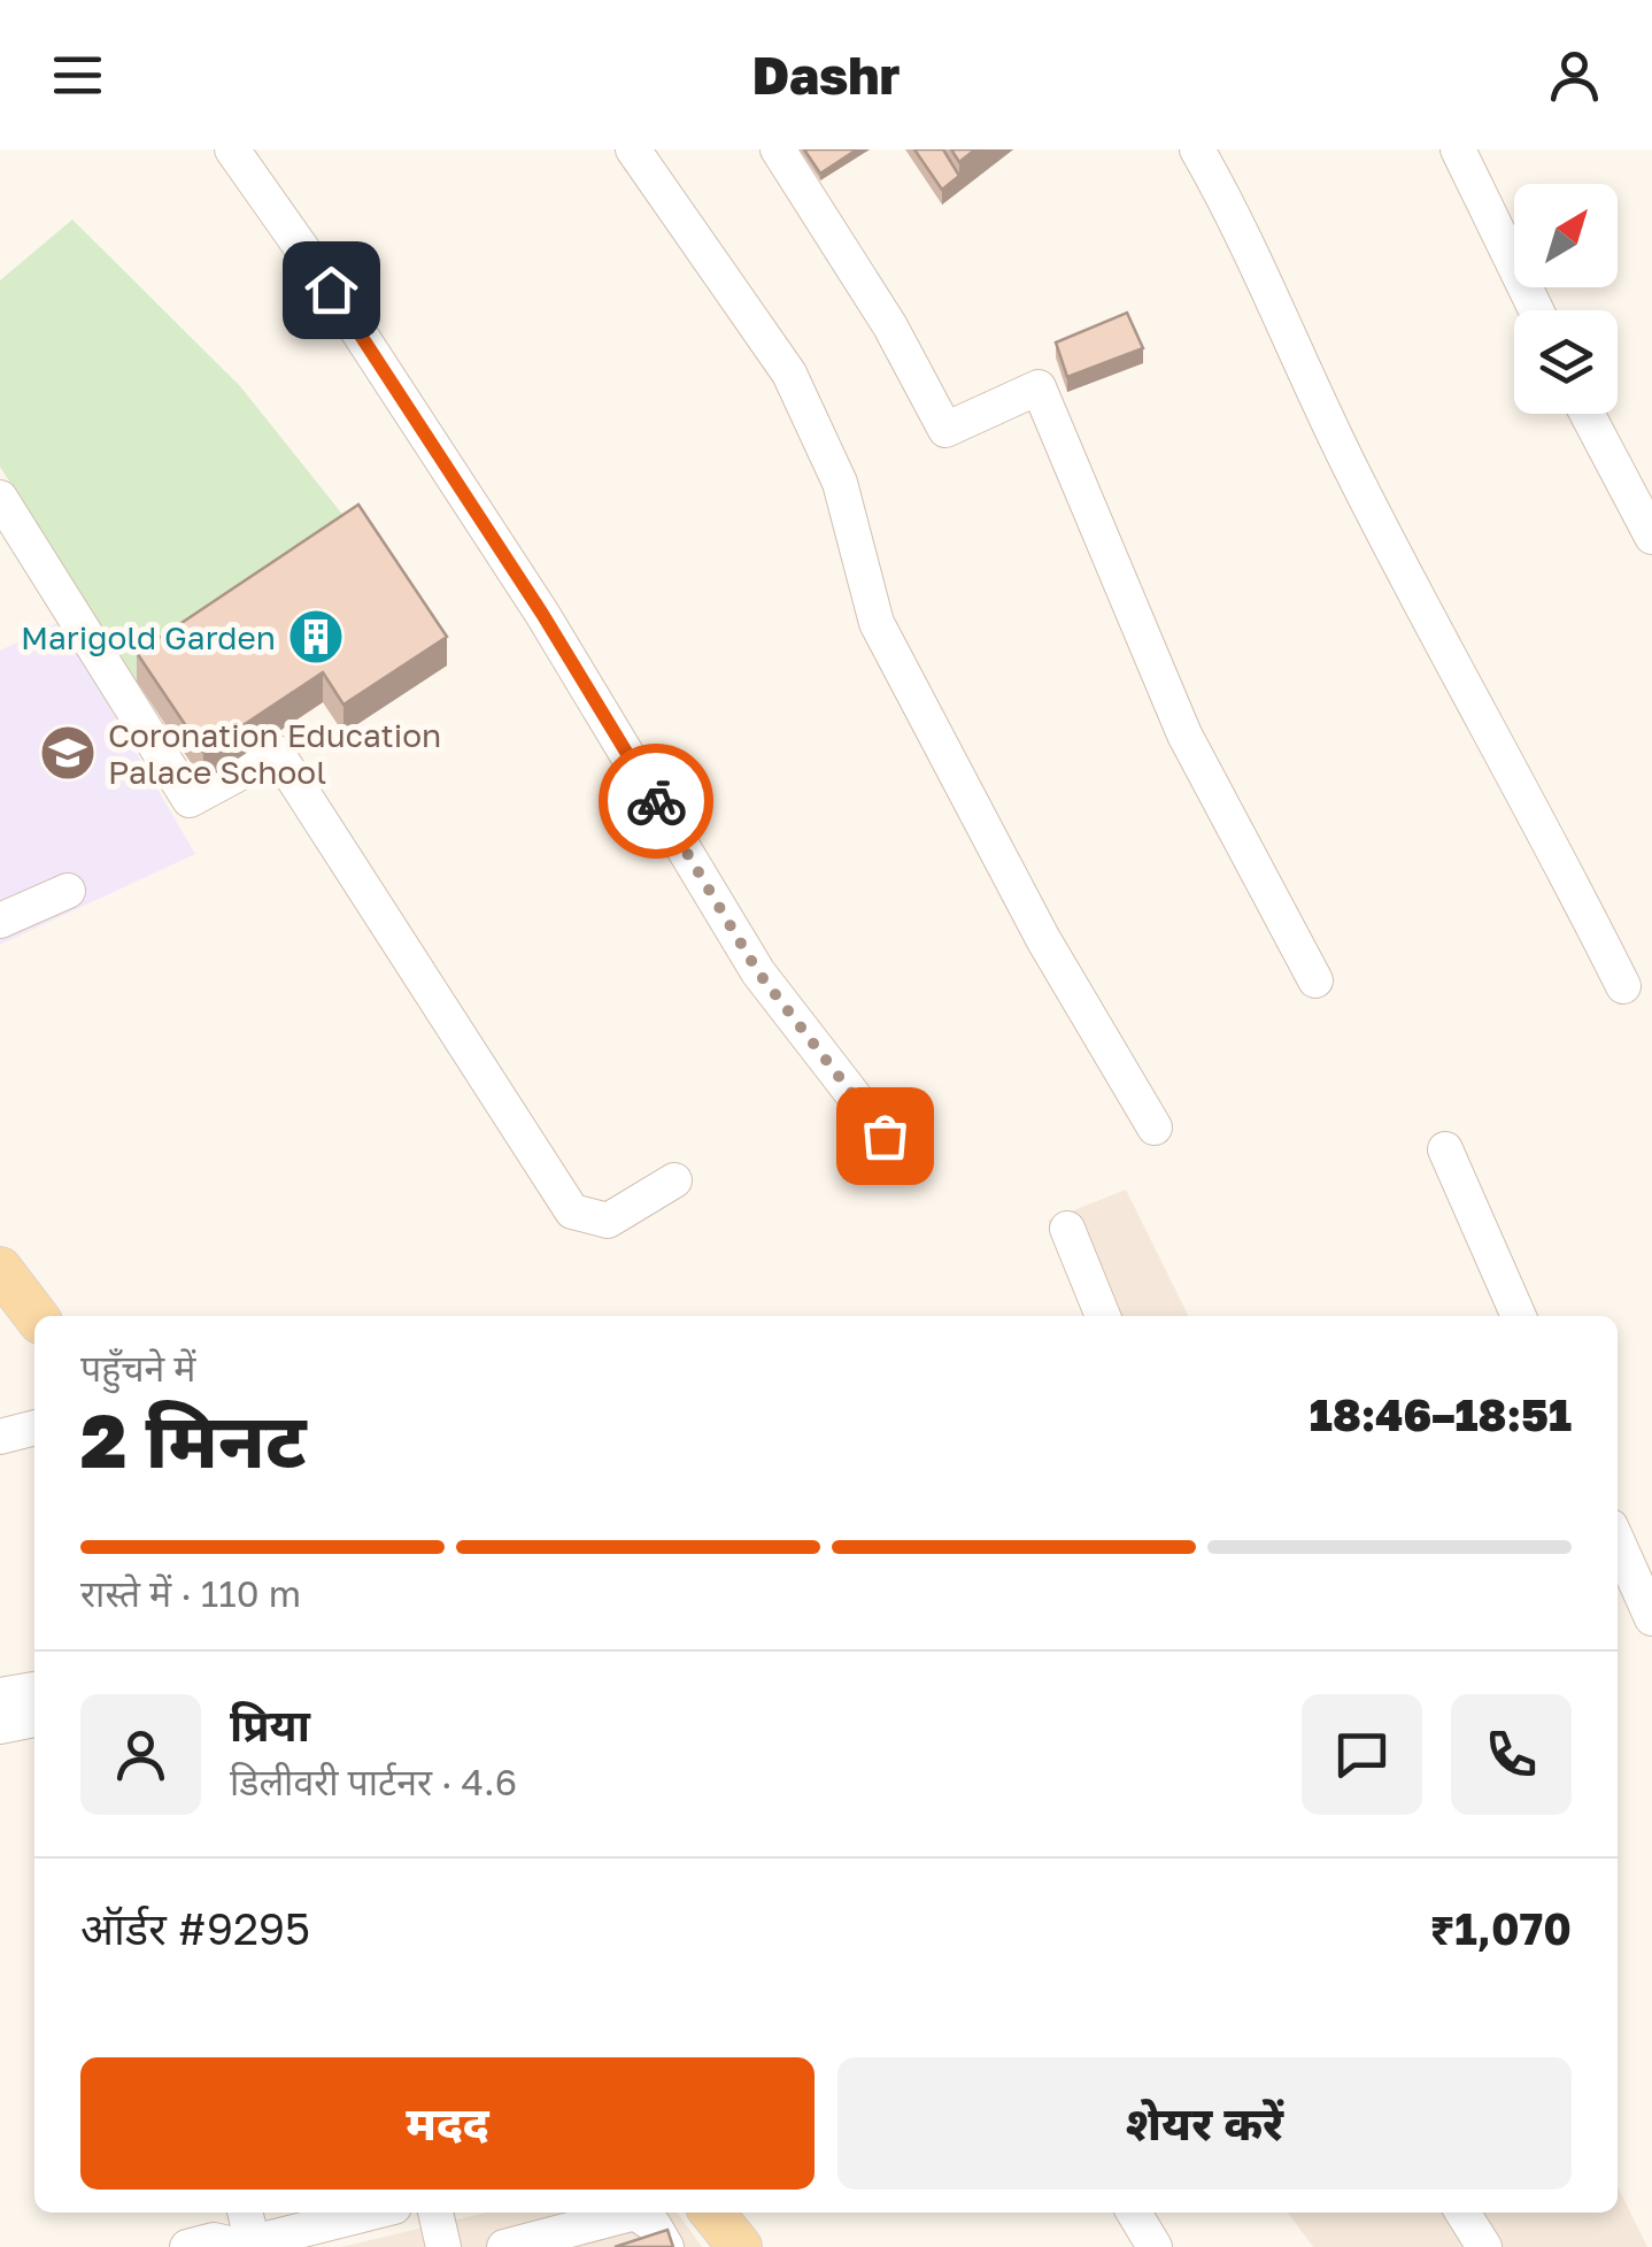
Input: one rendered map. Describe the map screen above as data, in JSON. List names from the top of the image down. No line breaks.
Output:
{"places":{"building":["Marigold Garden"],"school or university":["Coronation Education Palace School"]},"north":"top right","page":{"header":"Dashr","heading":["2 मिनट","पहुँचने में","18:46–18:51"],"panel":["प्रिया","डिलीवरी पार्टनर · 4.6","ऑर्डर #9295","₹1,070"],"bar":"रास्ते में · 110 m","buttons":["मदद","शेयर करें"]}}
